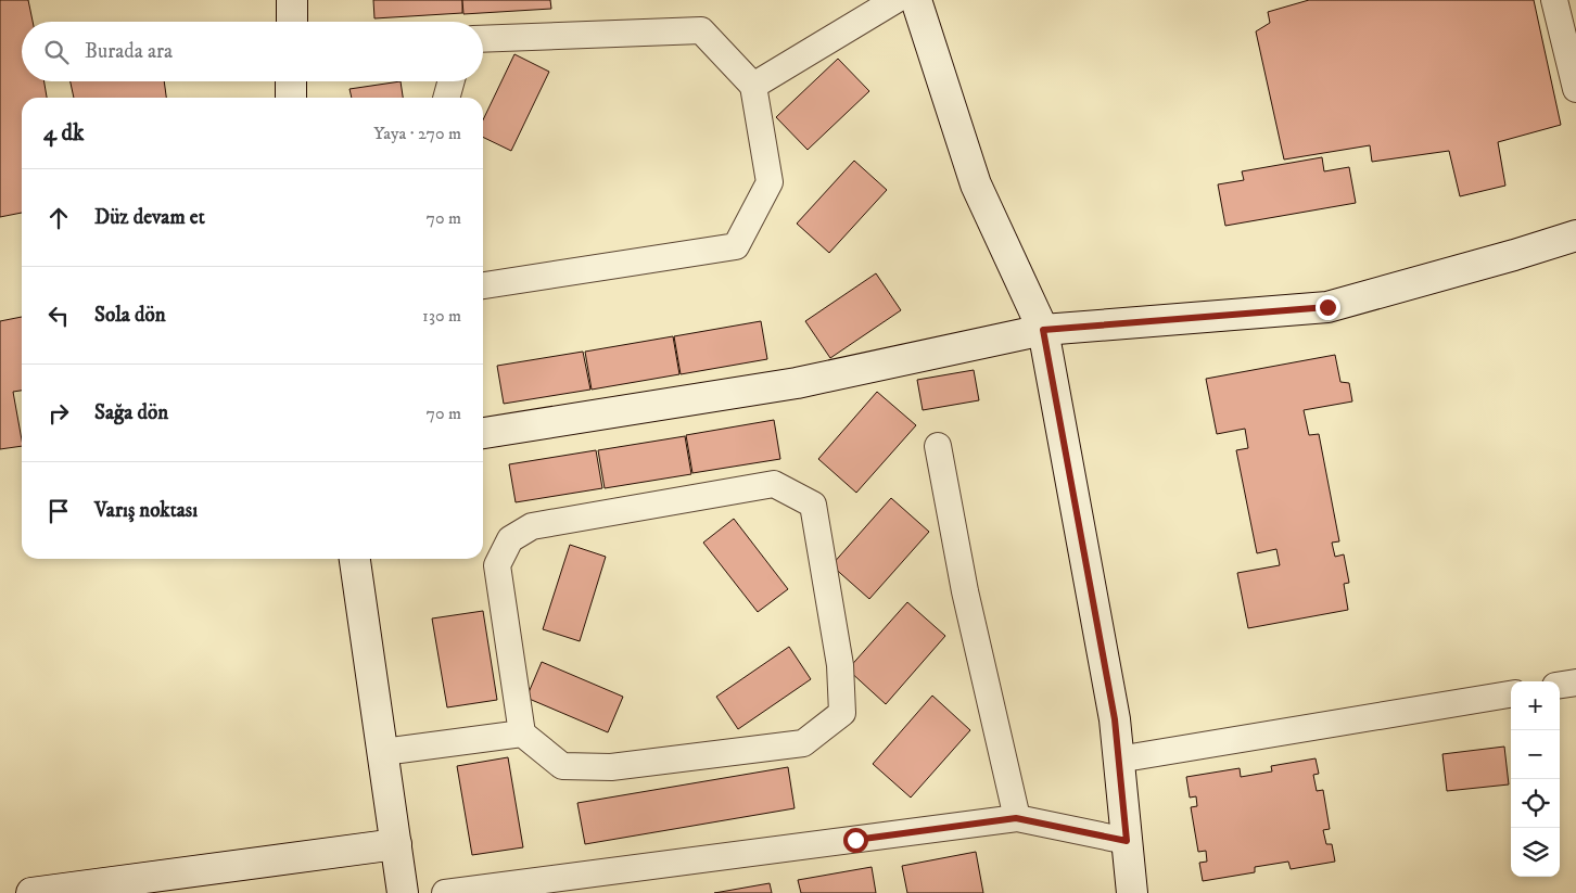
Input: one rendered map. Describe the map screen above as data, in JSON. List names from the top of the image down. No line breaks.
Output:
{"page":{"search":"Burada ara","heading":["4 dk","Yaya · 270 m"],"list":[["Düz devam et","70 m"],["Sola dön","130 m"],["Sağa dön","70 m"],"Varış noktası"],"map_buttons":["+","−"]}}
